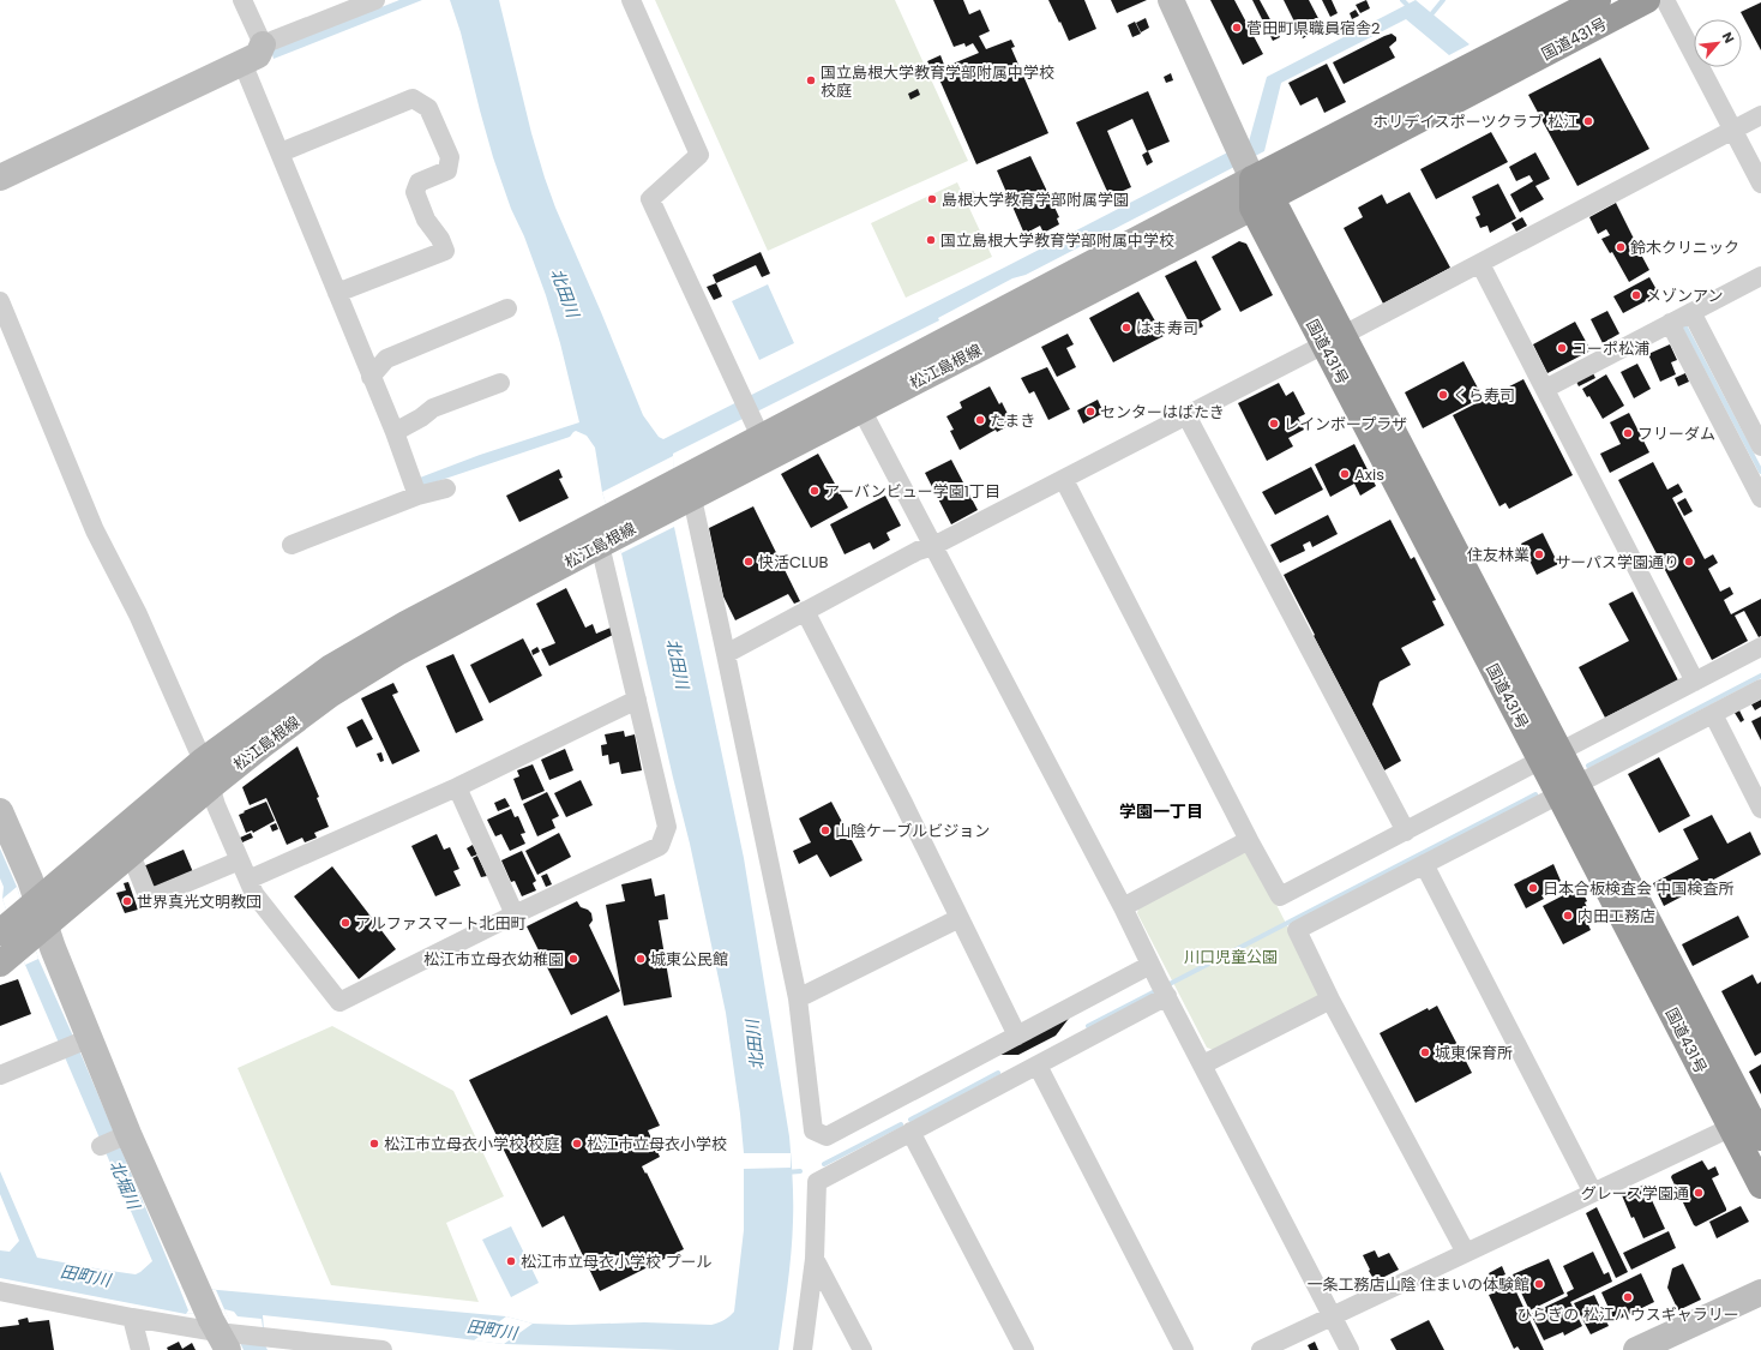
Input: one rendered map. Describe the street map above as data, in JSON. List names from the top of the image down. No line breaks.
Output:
{"streets":{"highway":["国道431号"],"main road":["松江島根線"]},"crossings":[["国道431号","松江島根線"]],"districts":["学園一丁目"],"water":["北田川","北堀川","田町川"],"parks":["川口児童公園"],"places":["菅田町県職員宿舎2","国立島根大学教育学部附属中学校 校庭","ホリデイスポーツクラブ 松江","島根大学教育学部附属学園","国立島根大学教育学部附属中学校","鈴木クリニック","メゾンアン","はま寿司","コーポ松浦","くら寿司","センターはばたき","たまき","レインボープラザ","フリーダム","Axis","アーバンビュー学園1丁目","住友林業","快活CLUB","サーパス学園通り","山陰ケーブルビジョン","日本合板検査会 中国検査所","世界真光文明教団","内田工務店","アルファスマート北田町","松江市立母衣幼稚園","城東公民館","城東保育所","松江市立母衣小学校 校庭","松江市立母衣小学校","グレース学園通","松江市立母衣小学校 プール","一条工務店山陰 住まいの体験館","ひらぎの 松江ハウスギャラリー"],"north":"top right"}
